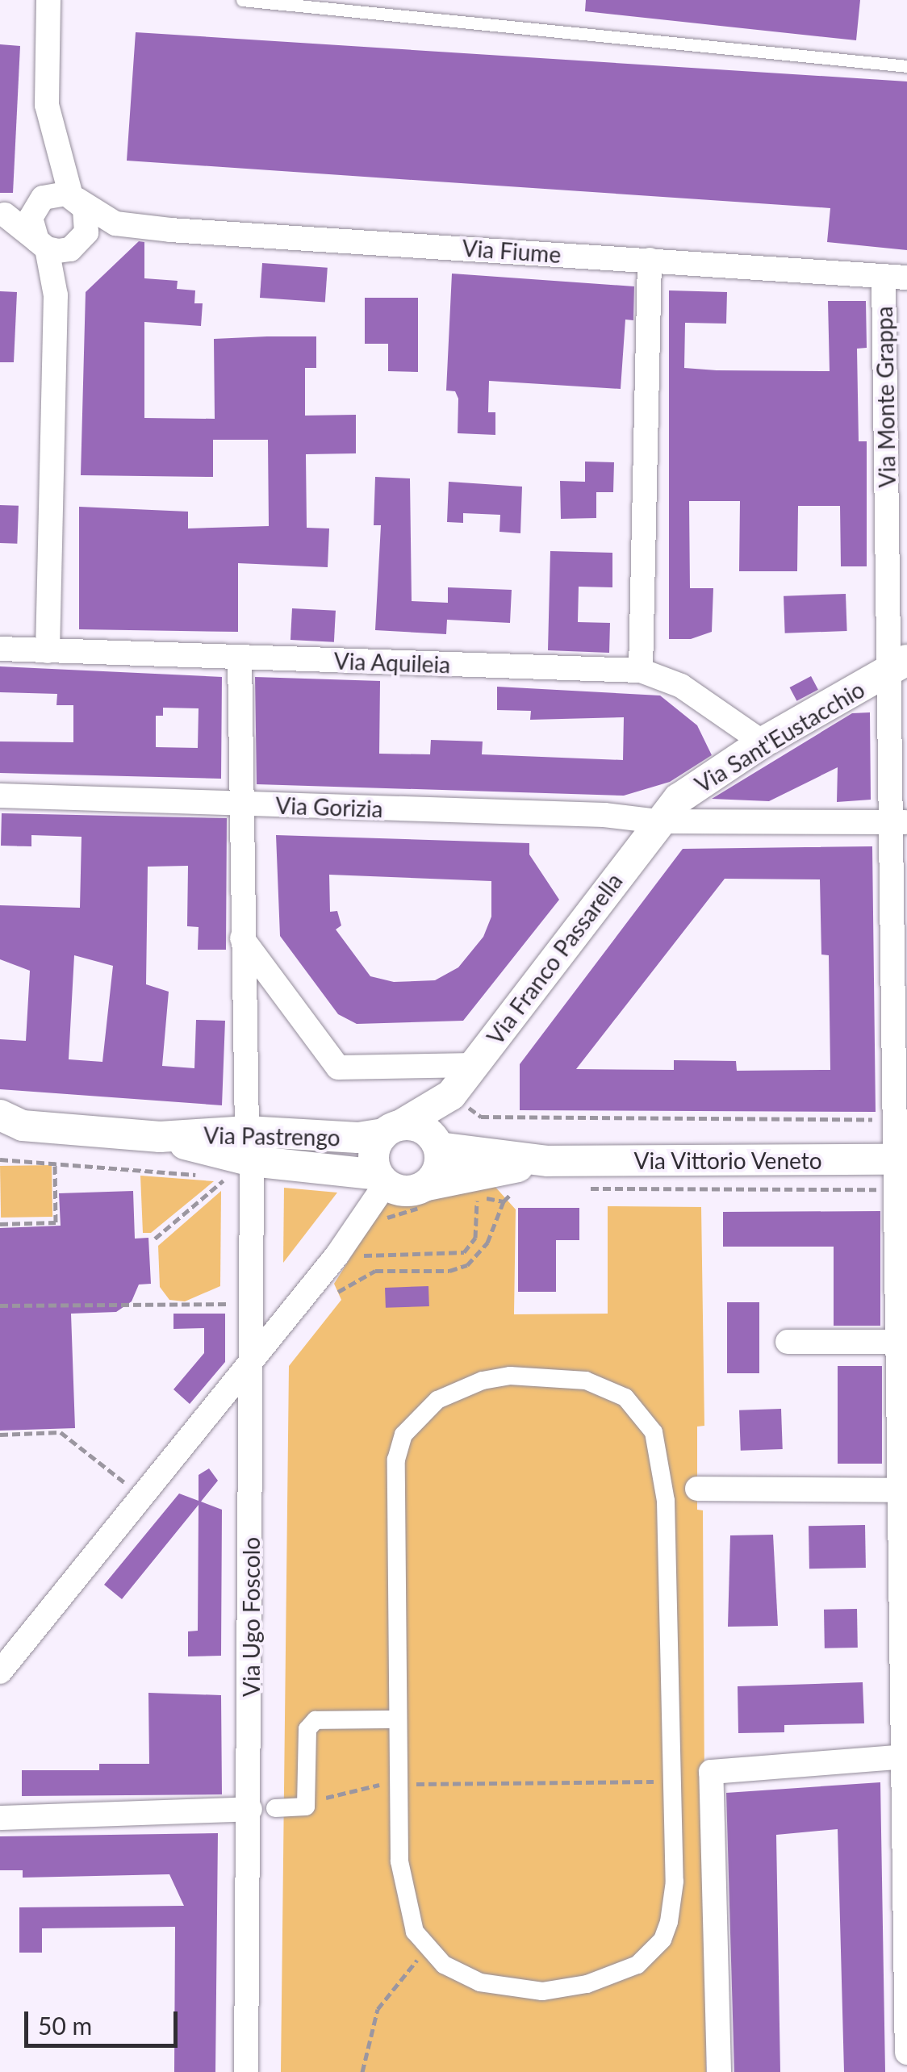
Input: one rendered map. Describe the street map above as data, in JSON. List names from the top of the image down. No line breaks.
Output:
{"streets":{"street":["Via Fiume","Via Monte Grappa","Via Aquileia","Via Sant'Eustacchio","Via Gorizia","Via Franco Passarella","Via Pastrengo","Via Vittorio Veneto","Via Ugo Foscolo"]},"crossings":[["Via Fiume","Via Monte Grappa"],["Via Monte Grappa","Via Sant'Eustacchio"],["Via Monte Grappa","Via Gorizia"],["Via Monte Grappa","Via Vittorio Veneto"],["Via Aquileia","Via Sant'Eustacchio"],["Via Aquileia","Via Ugo Foscolo"],["Via Sant'Eustacchio","Via Gorizia"],["Via Sant'Eustacchio","Via Franco Passarella"],["Via Gorizia","Via Franco Passarella"],["Via Gorizia","Via Ugo Foscolo"],["Via Franco Passarella","Via Pastrengo"],["Via Franco Passarella","Via Vittorio Veneto"],["Via Pastrengo","Via Vittorio Veneto"],["Via Pastrengo","Via Ugo Foscolo"]],"scale_bar":"50 m"}
